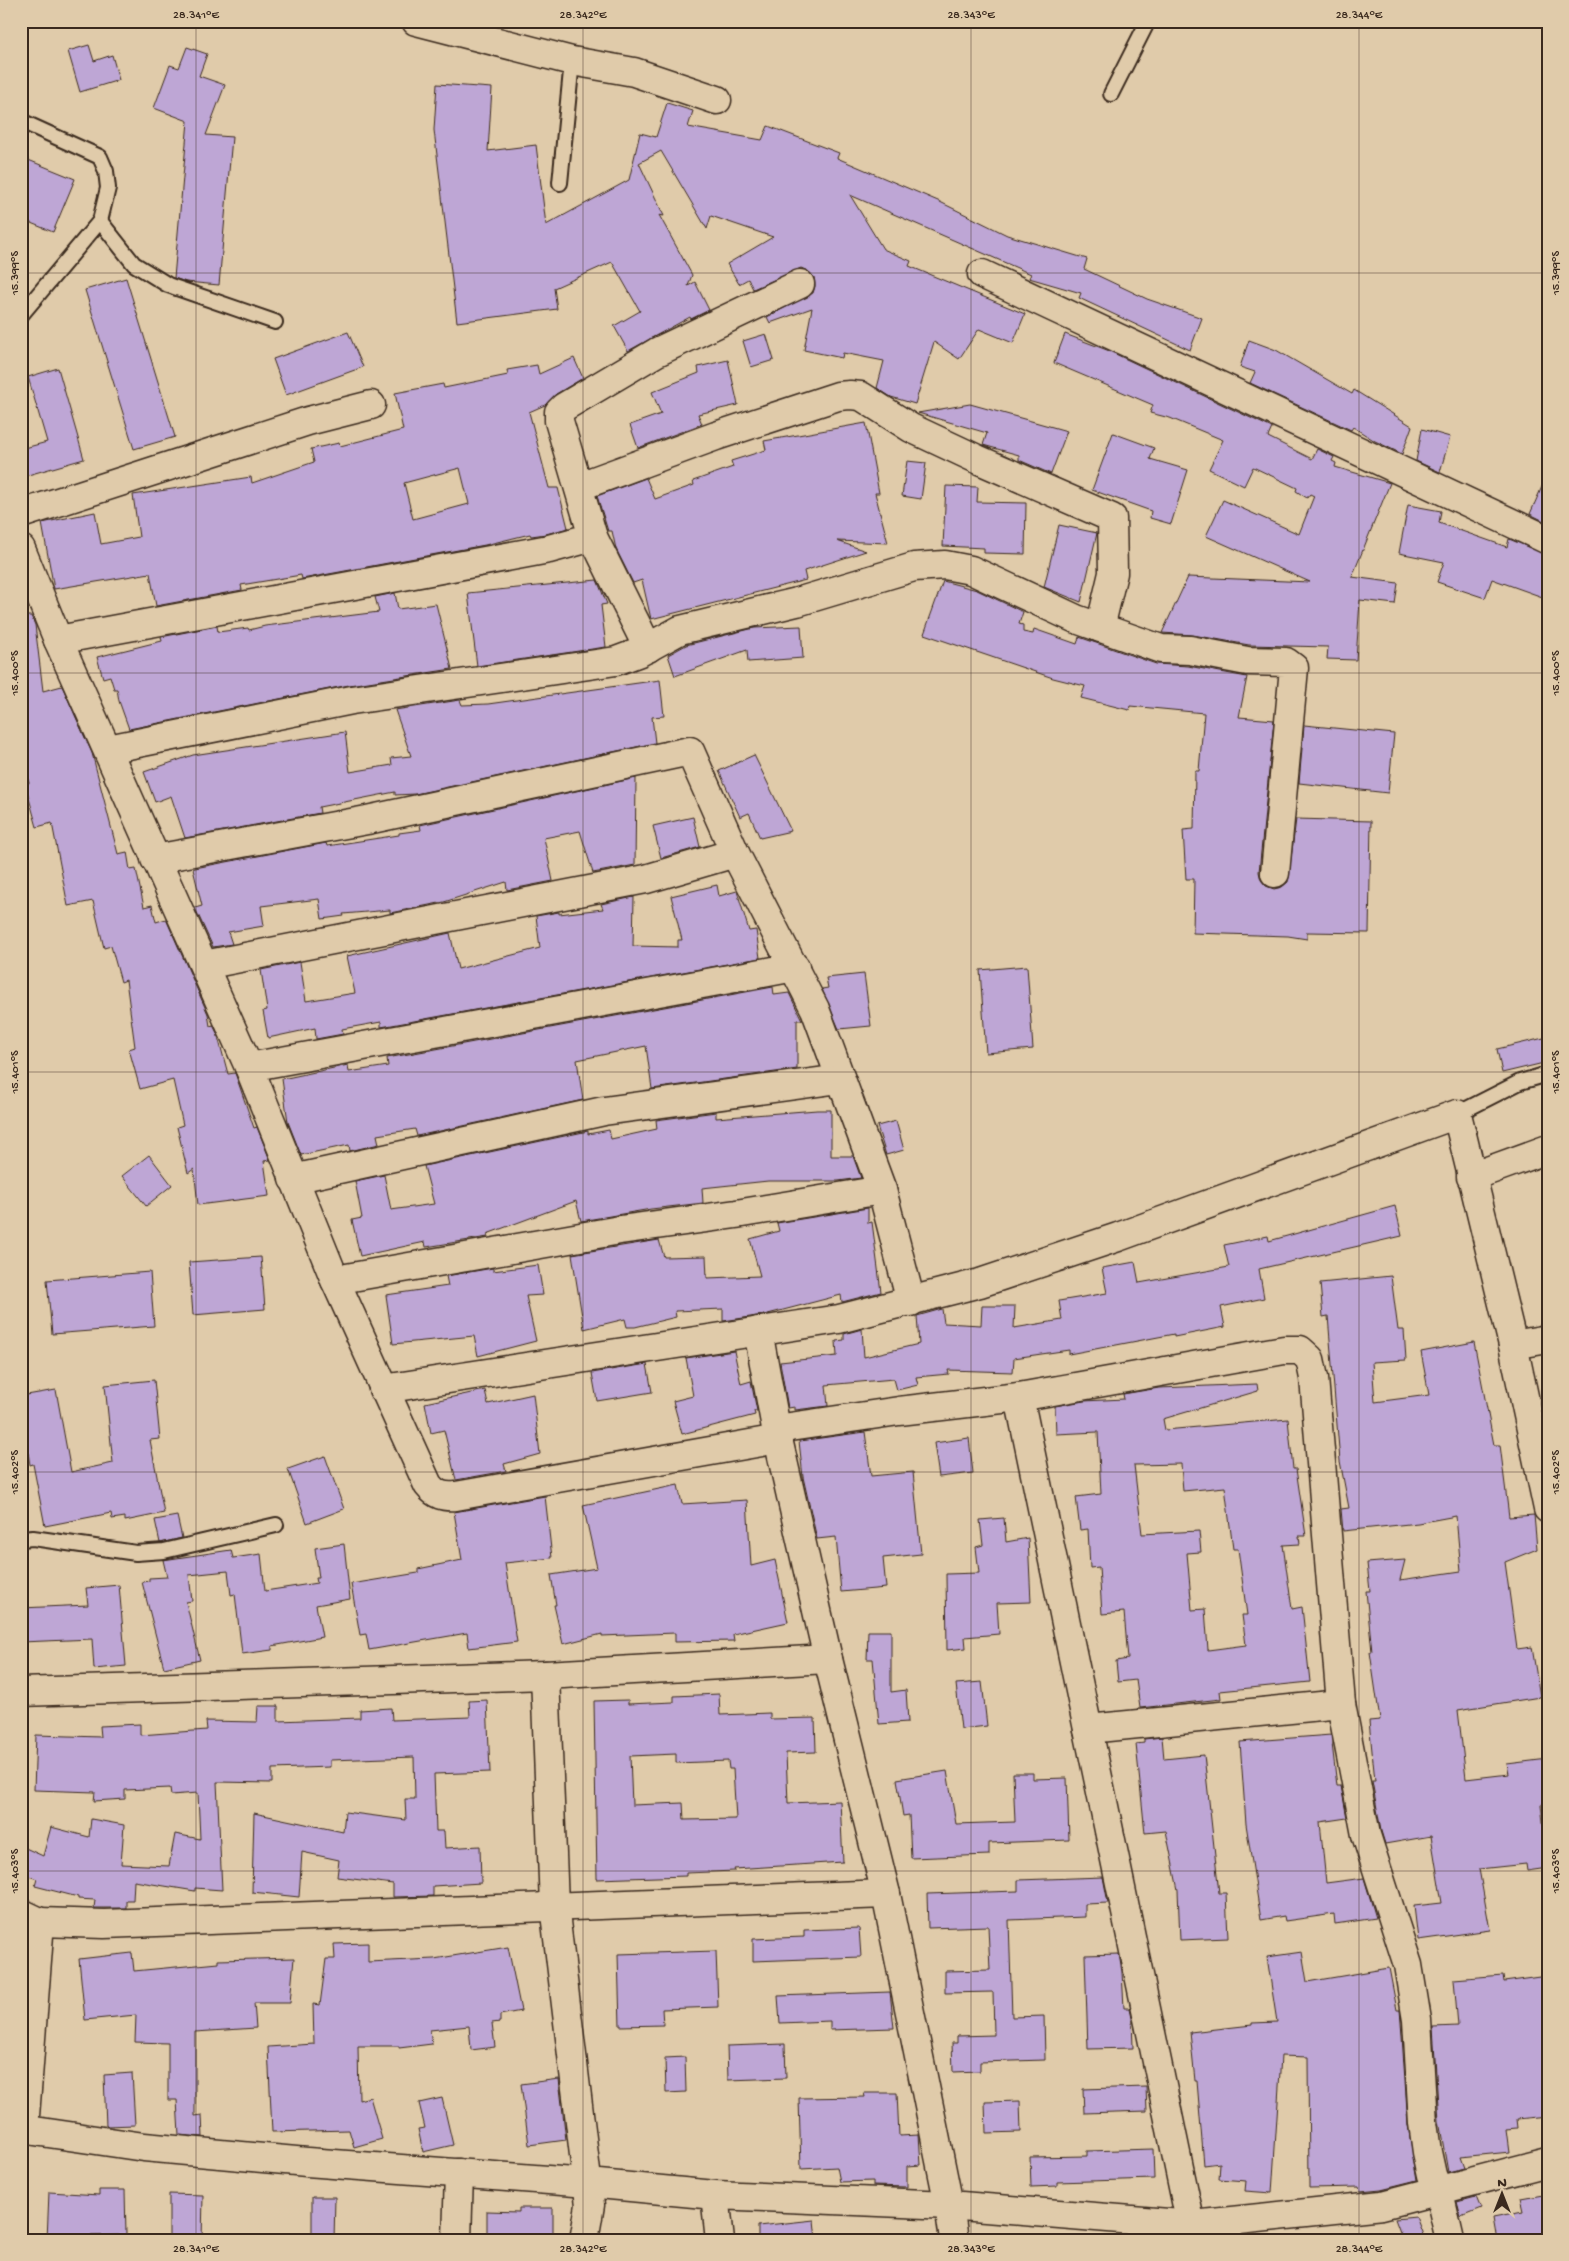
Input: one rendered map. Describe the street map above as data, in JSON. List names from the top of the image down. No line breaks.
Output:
{"north":"top","coordinates":["28.341°E","28.342°E","28.343°E","28.344°E","15.399°S","15.400°S","15.401°S","15.402°S","15.403°S"]}
